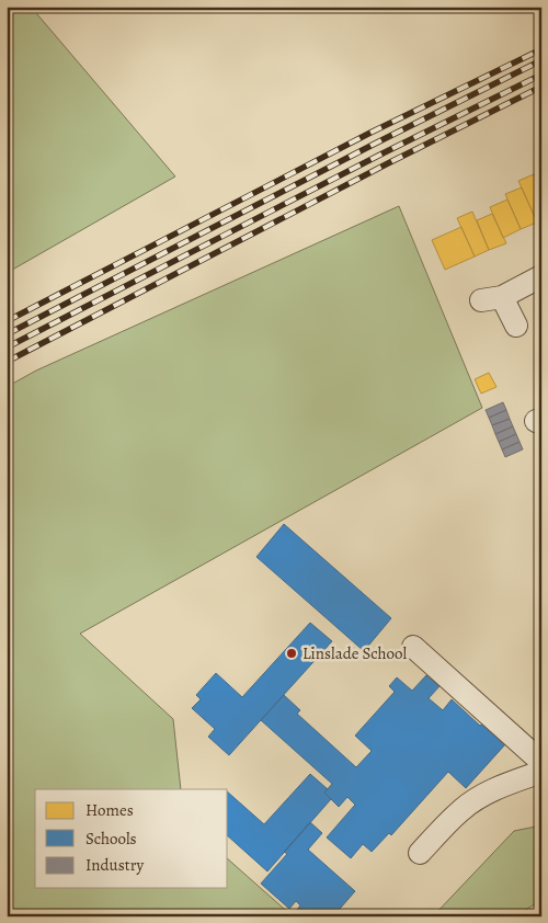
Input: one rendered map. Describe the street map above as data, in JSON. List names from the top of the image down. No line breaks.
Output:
{"places":["Linslade School"],"legend":["Homes","Schools","Industry"]}
